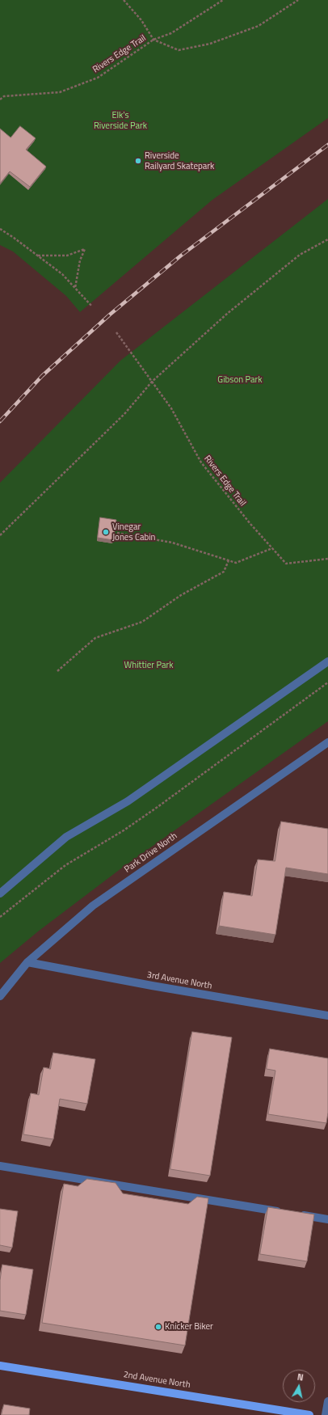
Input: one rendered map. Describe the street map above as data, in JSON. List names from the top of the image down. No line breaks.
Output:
{"streets":{"main road":["2nd Avenue North"],"street":["Park Drive North","3rd Avenue North"],"path":["Rivers Edge Trail"]},"crossings":[["Park Drive North","3rd Avenue North"]],"parks":["Elk's Riverside Park","Gibson Park","Whittier Park"],"places":["Riverside Railyard Skatepark","Vinegar Jones Cabin","Knicker Biker"],"north":"top"}
